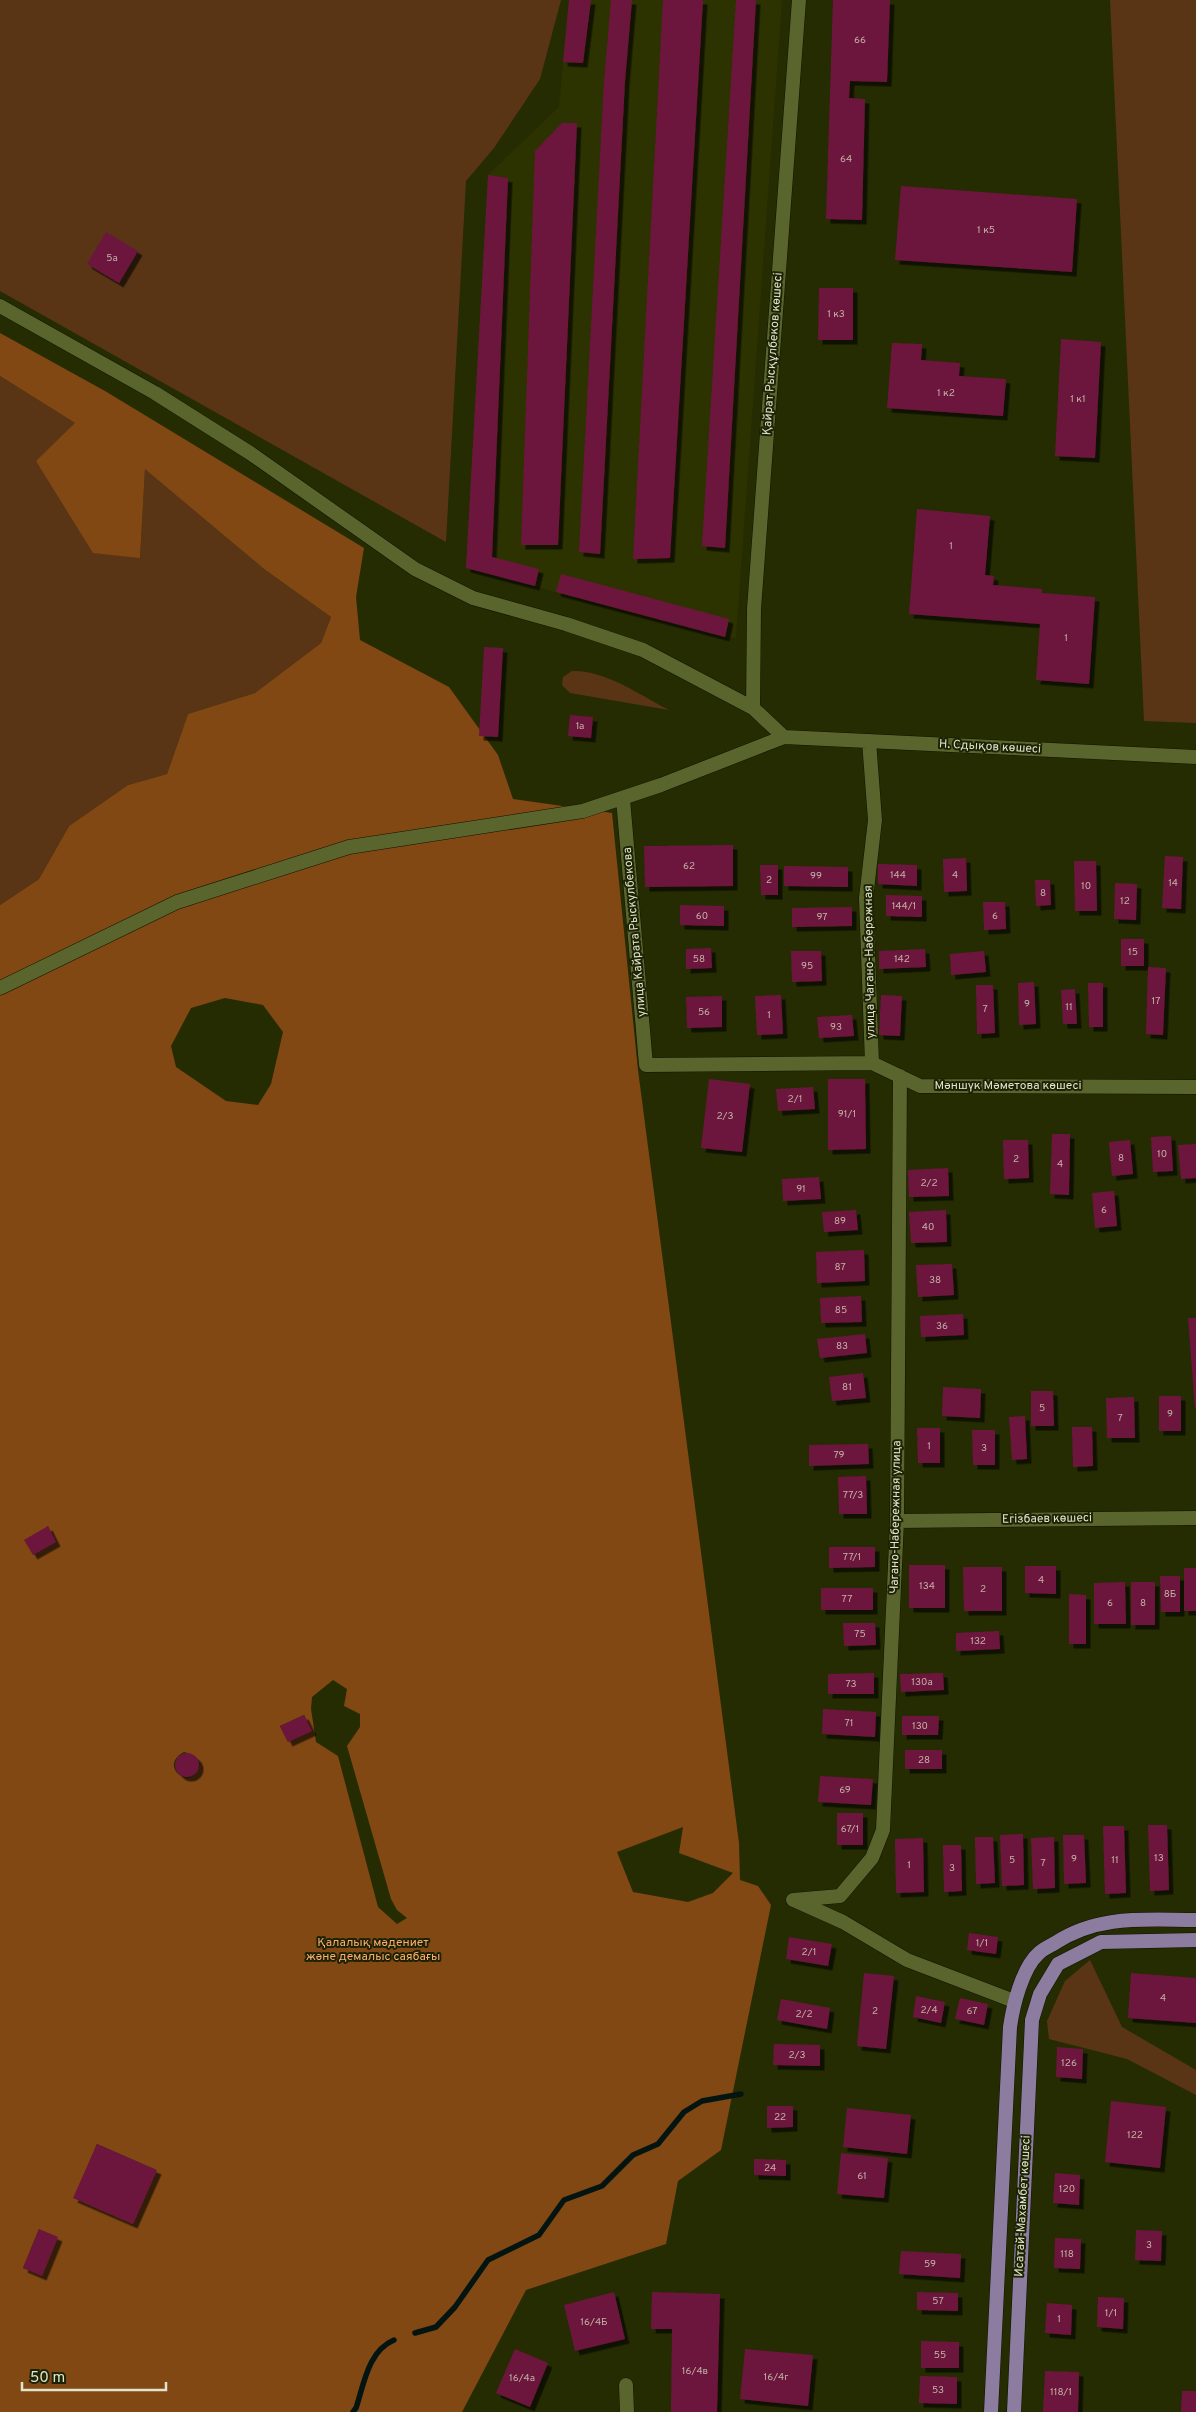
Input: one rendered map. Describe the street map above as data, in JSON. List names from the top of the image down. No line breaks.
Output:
{"streets":{"main road":["Исатай-Махамбет көшесі"],"street":["Қайрат Рысқұлбеков көшесі","Н. Сдықов көшесі","улица Кайрата Рыскулбекова","улица Чагано-Набережная","Мәншүк Мәметова көшесі","Чагано-Набережная улица","Егізбаев көшесі"]},"crossings":[["Н. Сдықов көшесі","улица Чагано-Набережная"],["улица Кайрата Рыскулбекова","Мәншүк Мәметова көшесі"],["улица Чагано-Набережная","Мәншүк Мәметова көшесі"],["Мәншүк Мәметова көшесі","Чагано-Набережная улица"],["Чагано-Набережная улица","Егізбаев көшесі"]],"parks":["Қалалық мәдениет және демалыс саябағы"],"house_numbers":["66","64","1 к5","5а","1 к3","1 к2","1 к1","1","1","1а","62","144","4","99","2","14","10","8","12","144/1","60","6","97","15","58","142","95","17","9","11","7","56","1","93","2/1","91/1","2/3","10","8","2","4","2/2","91","6","89","40","87","38","85","36","83","81","5","9","7","1","3","79","77/3","77/1","4","134","2","8Б","77","6","8","75","132","130а","73","71","130","28","69","67/1","13","9","5","11","7","1","3","1/1","2/1","4","2/4","2","67","2/2","2/3","126","22","122","24","61","120","3","118","59","57","1/1","1","16/4Б","55","16/4в","16/4г","16/4а","53","118/1"],"scale_bar":"50 m"}
